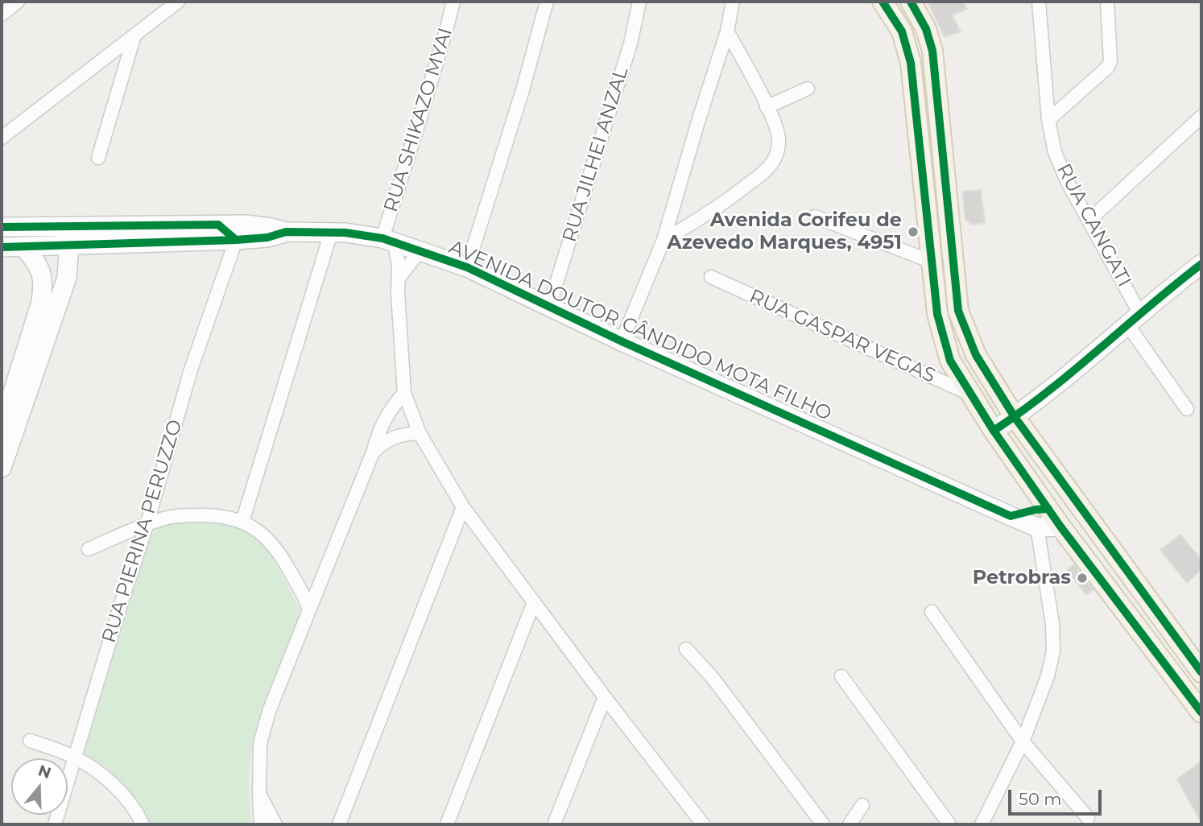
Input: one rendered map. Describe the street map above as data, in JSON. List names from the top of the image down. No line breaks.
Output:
{"streets":{"main road":["AVENIDA DOUTOR CÂNDIDO MOTA FILHO"],"street":["RUA SHIKAZO MYAI","RUA JILHEI ANZAL","RUA CANGATI","RUA GASPAR VEGAS","RUA PIERINA PERUZZO"]},"crossings":[["RUA SHIKAZO MYAI","AVENIDA DOUTOR CÂNDIDO MOTA FILHO"],["RUA JILHEI ANZAL","AVENIDA DOUTOR CÂNDIDO MOTA FILHO"],["AVENIDA DOUTOR CÂNDIDO MOTA FILHO","RUA PIERINA PERUZZO"]],"places":["Avenida Corifeu de Azevedo Marques, 4951","Petrobras"],"scale_bar":"50 m","north":"top"}
